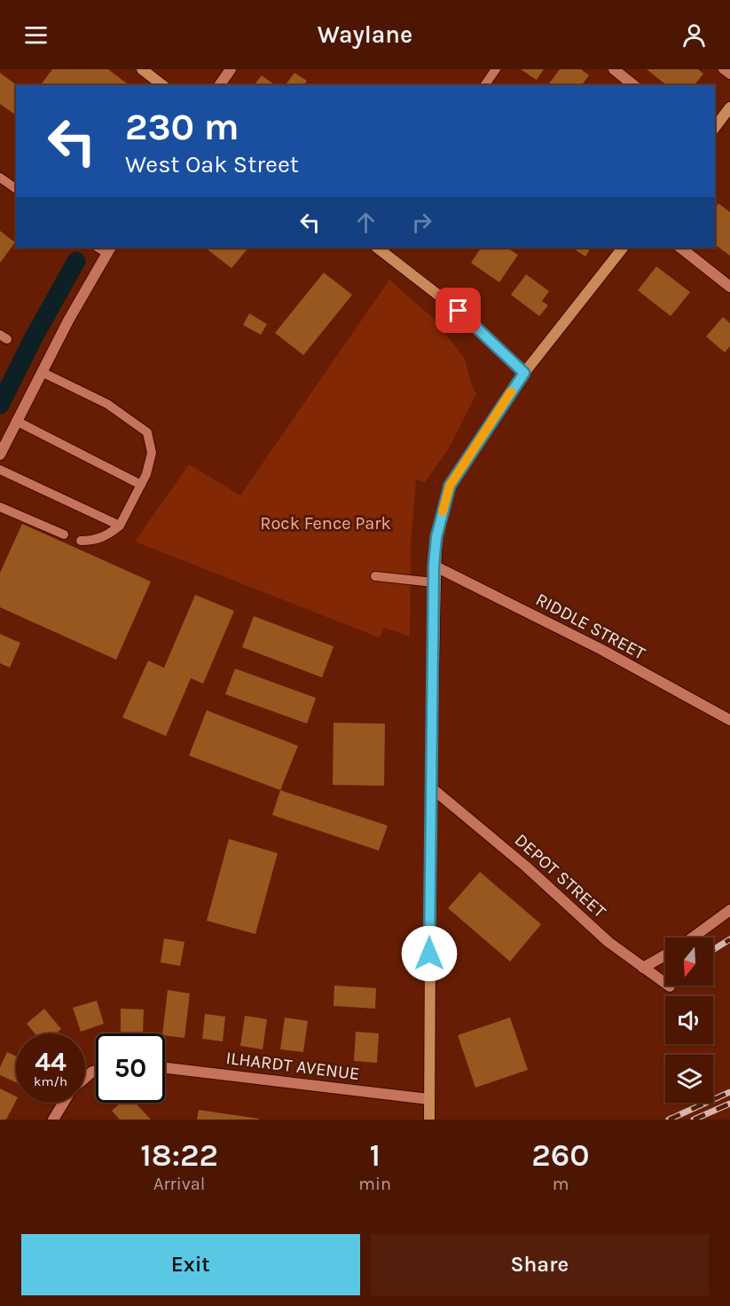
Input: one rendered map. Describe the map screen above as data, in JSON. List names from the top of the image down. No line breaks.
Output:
{"streets":{"street":["RIDDLE STREET","DEPOT STREET","ILHARDT AVENUE"]},"parks":["Rock Fence Park"],"north":"bottom","page":{"header":"Waylane","turn":["230 m","West Oak Street"],"speed":"44 km/h","limit":"50","eta":["18:22","Arrival","1","min","260","m"],"buttons":["Exit","Share"]}}
